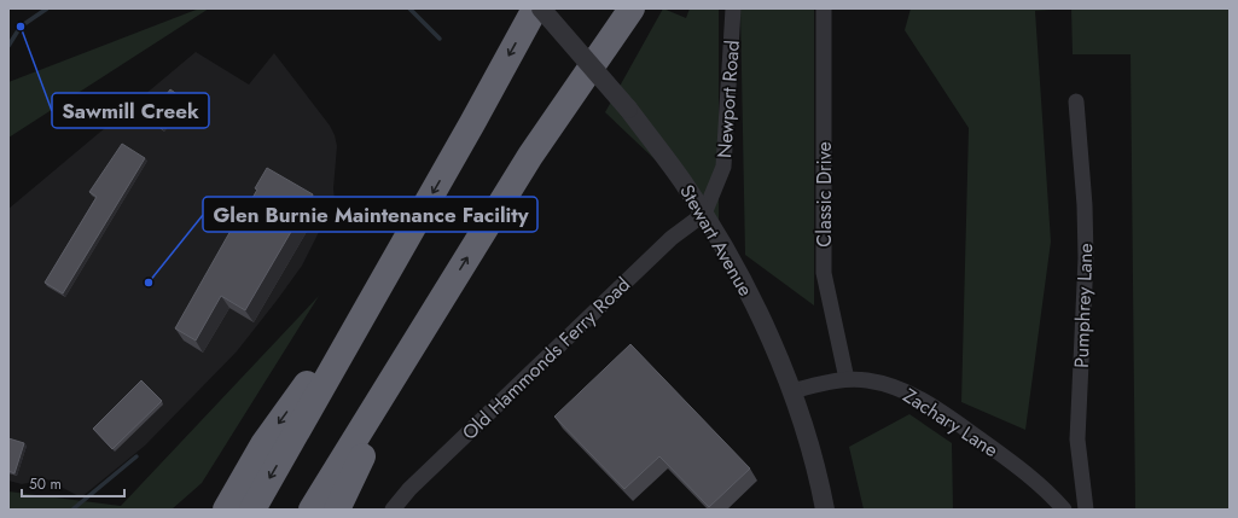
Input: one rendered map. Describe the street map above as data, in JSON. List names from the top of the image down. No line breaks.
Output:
{"streets":{"street":["Newport Road","Classic Drive","Stewart Avenue","Pumphrey Lane","Old Hammonds Ferry Road","Zachary Lane"]},"crossings":[["Newport Road","Stewart Avenue"],["Newport Road","Old Hammonds Ferry Road"],["Classic Drive","Zachary Lane"],["Stewart Avenue","Old Hammonds Ferry Road"],["Stewart Avenue","Zachary Lane"]],"places":["Sawmill Creek","Glen Burnie Maintenance Facility"],"scale_bar":"50 m"}
